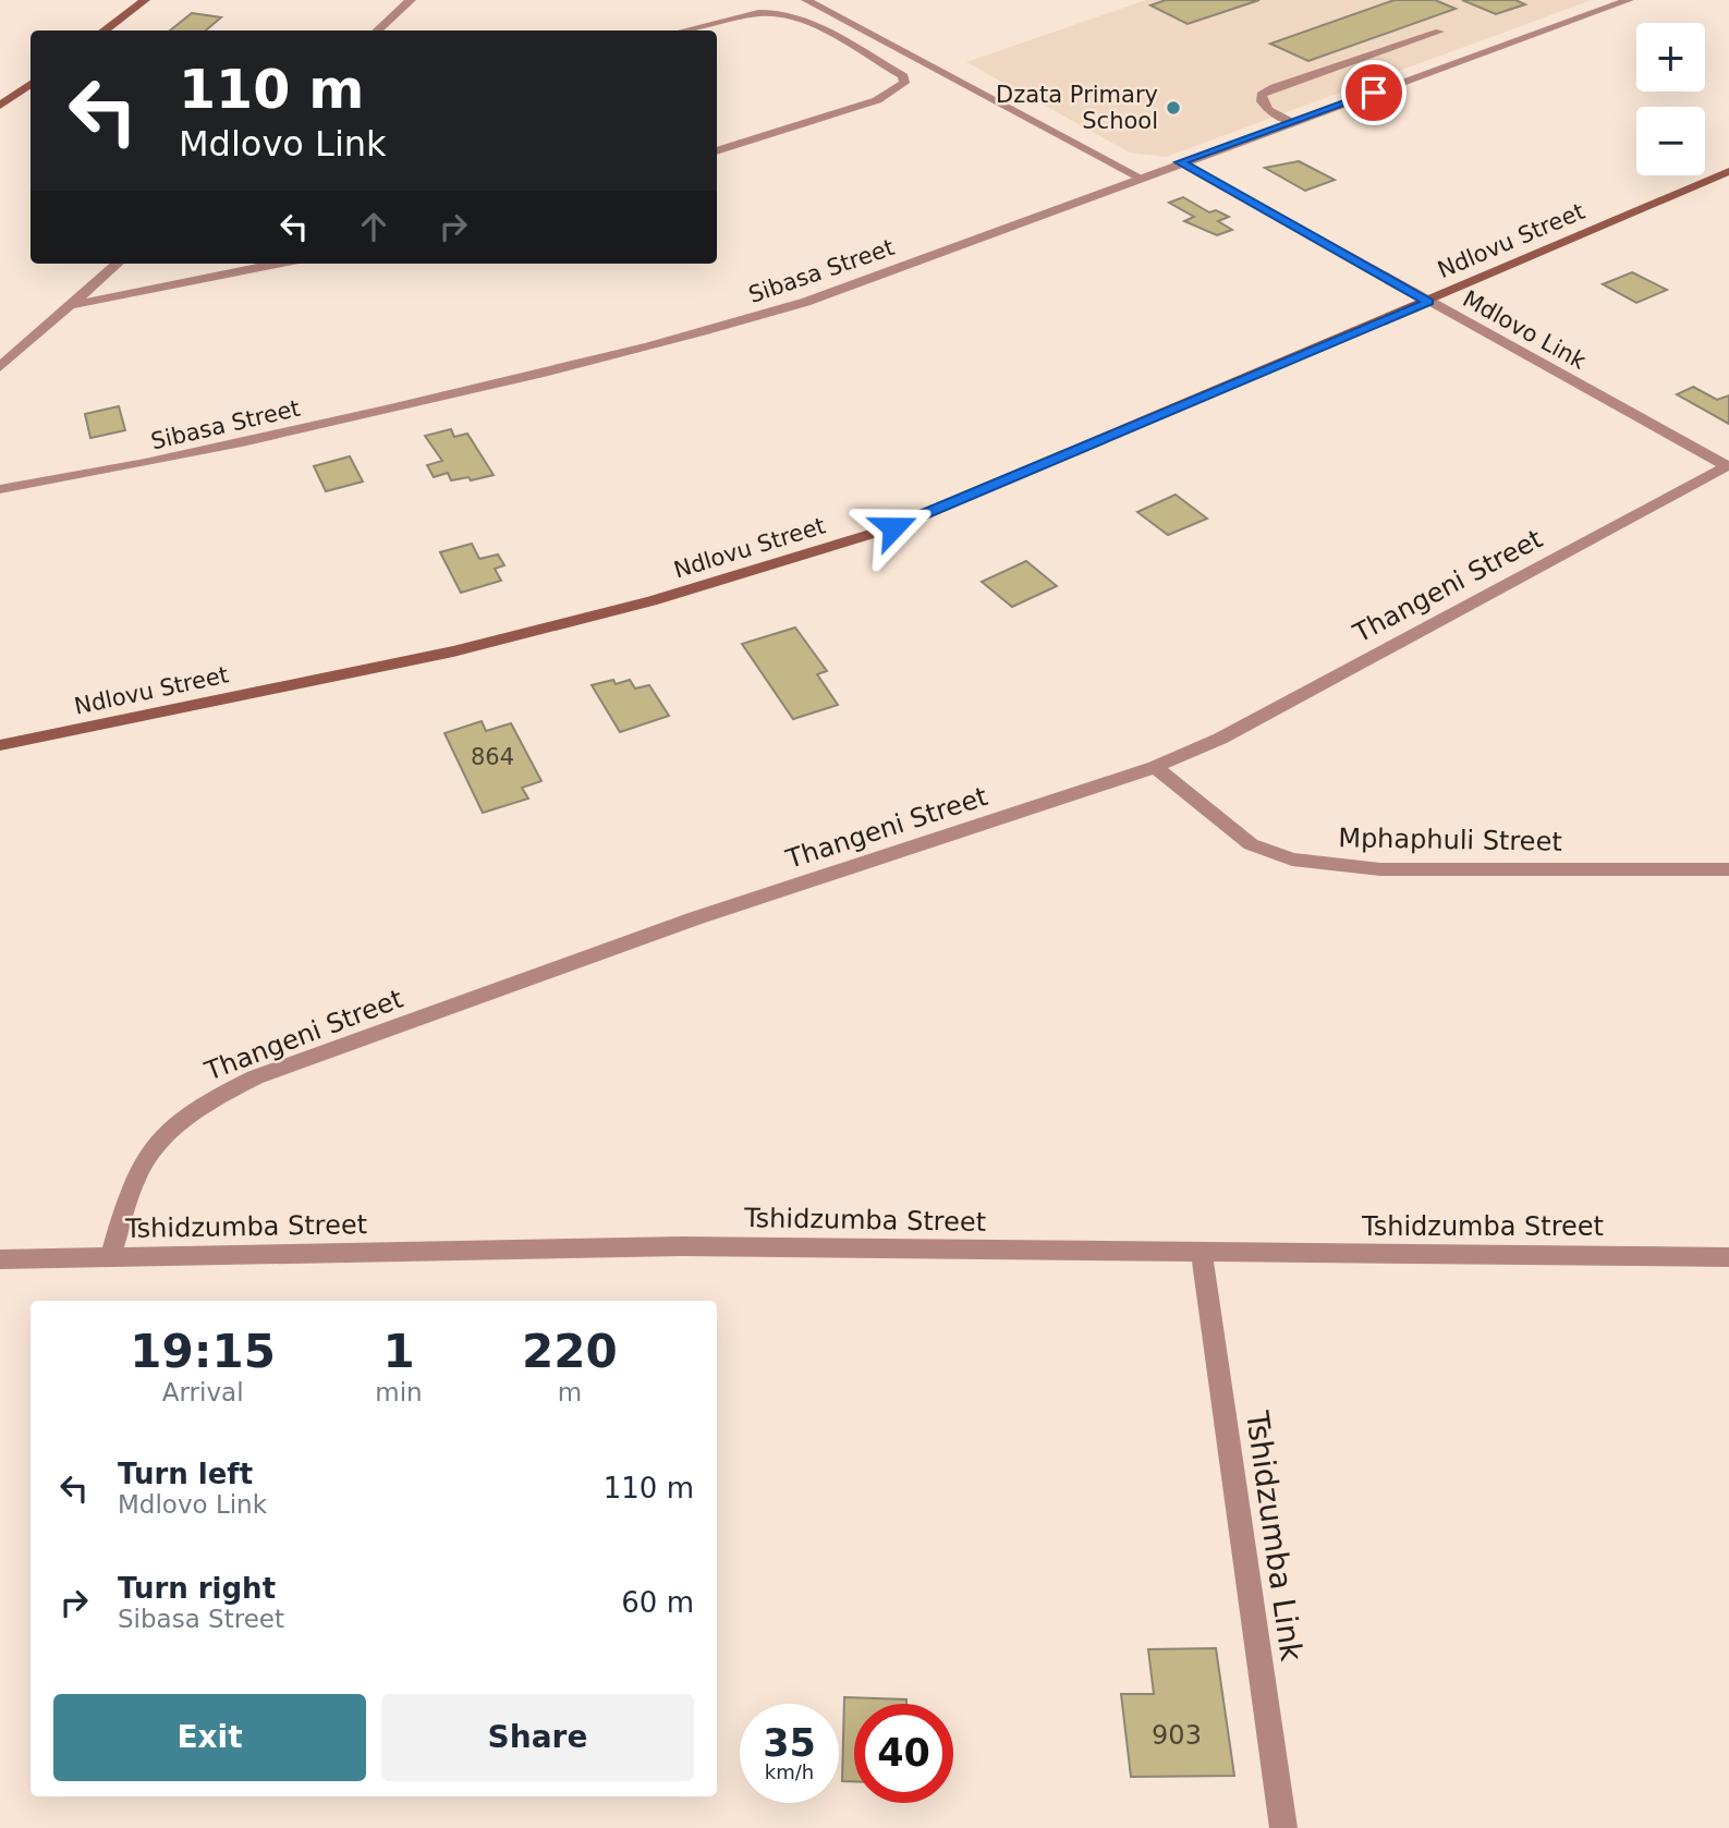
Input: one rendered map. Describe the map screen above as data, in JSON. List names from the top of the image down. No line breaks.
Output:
{"streets":{"street":["Ndlovu Street","Sibasa Street","Mdlovo Link","Thangeni Street","Mphaphuli Street","Tshidzumba Street","Tshidzumba Link"]},"crossings":[["Ndlovu Street","Mdlovo Link"],["Sibasa Street","Mdlovo Link"],["Mdlovo Link","Thangeni Street"],["Thangeni Street","Mphaphuli Street"],["Thangeni Street","Tshidzumba Street"],["Tshidzumba Street","Tshidzumba Link"]],"places":["Dzata Primary School"],"house_numbers":["864","903"],"page":{"map_buttons":["+","−"],"turn":["110 m","Mdlovo Link"],"eta":["19:15","Arrival","1","min","220","m"],"list":[{"name":"Turn left","note":"Mdlovo Link","value":"110 m"},{"name":"Turn right","note":"Sibasa Street","value":"60 m"}],"buttons":["Exit","Share"],"speed":"35 km/h","limit":"40"}}
